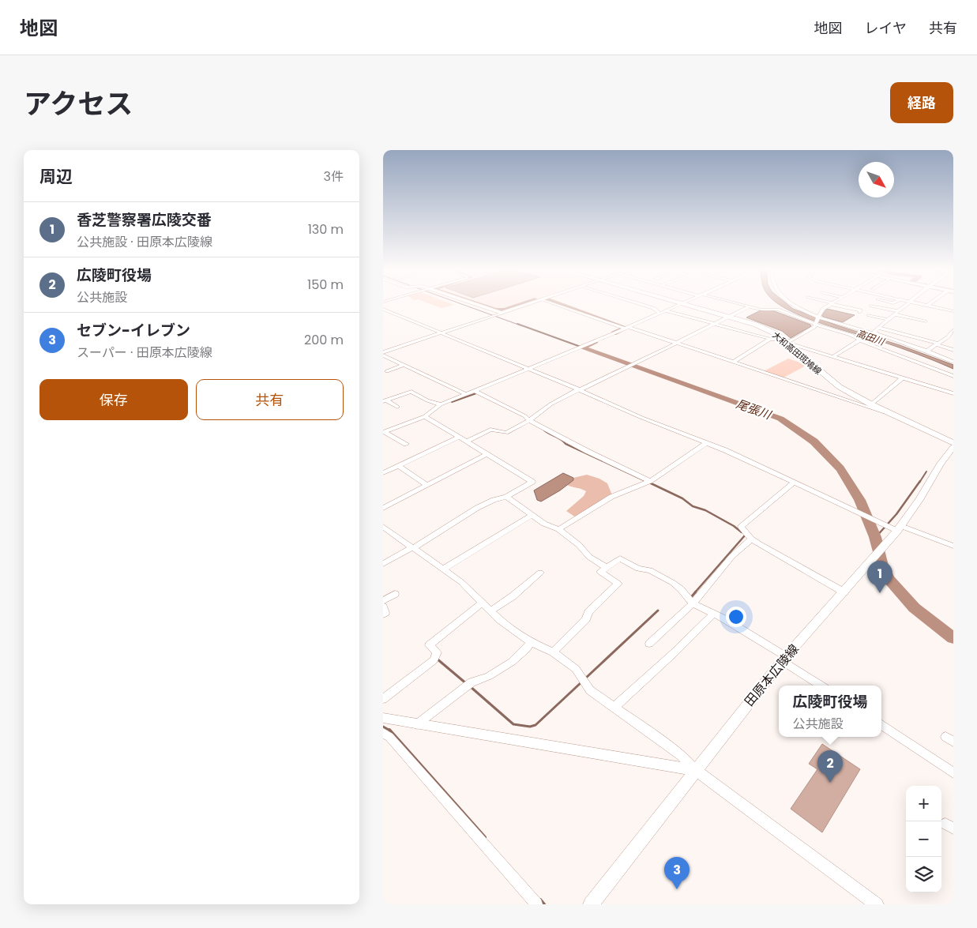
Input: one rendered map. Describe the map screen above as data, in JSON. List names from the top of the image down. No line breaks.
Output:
{"streets":{"main road":["大和高田斑鳩線","田原本広陵線"]},"water":["高田川","尾張川"],"north":"bottom right","page":{"header":"地図","nav":["地図","レイヤ","共有"],"title":"アクセス","buttons":["経路",["保存","共有"]],"heading":["周辺","3件"],"list":[{"mark":"1","name":"香芝警察署広陵交番","note":"公共施設 · 田原本広陵線","value":"130 m"},{"mark":"2","name":"広陵町役場","note":"公共施設","value":"150 m"},{"mark":"3","name":"セブン-イレブン","note":"スーパー · 田原本広陵線","value":"200 m"}],"pins":["1","2","3"],"popup":["広陵町役場","公共施設"],"map_buttons":["+","−"]}}
